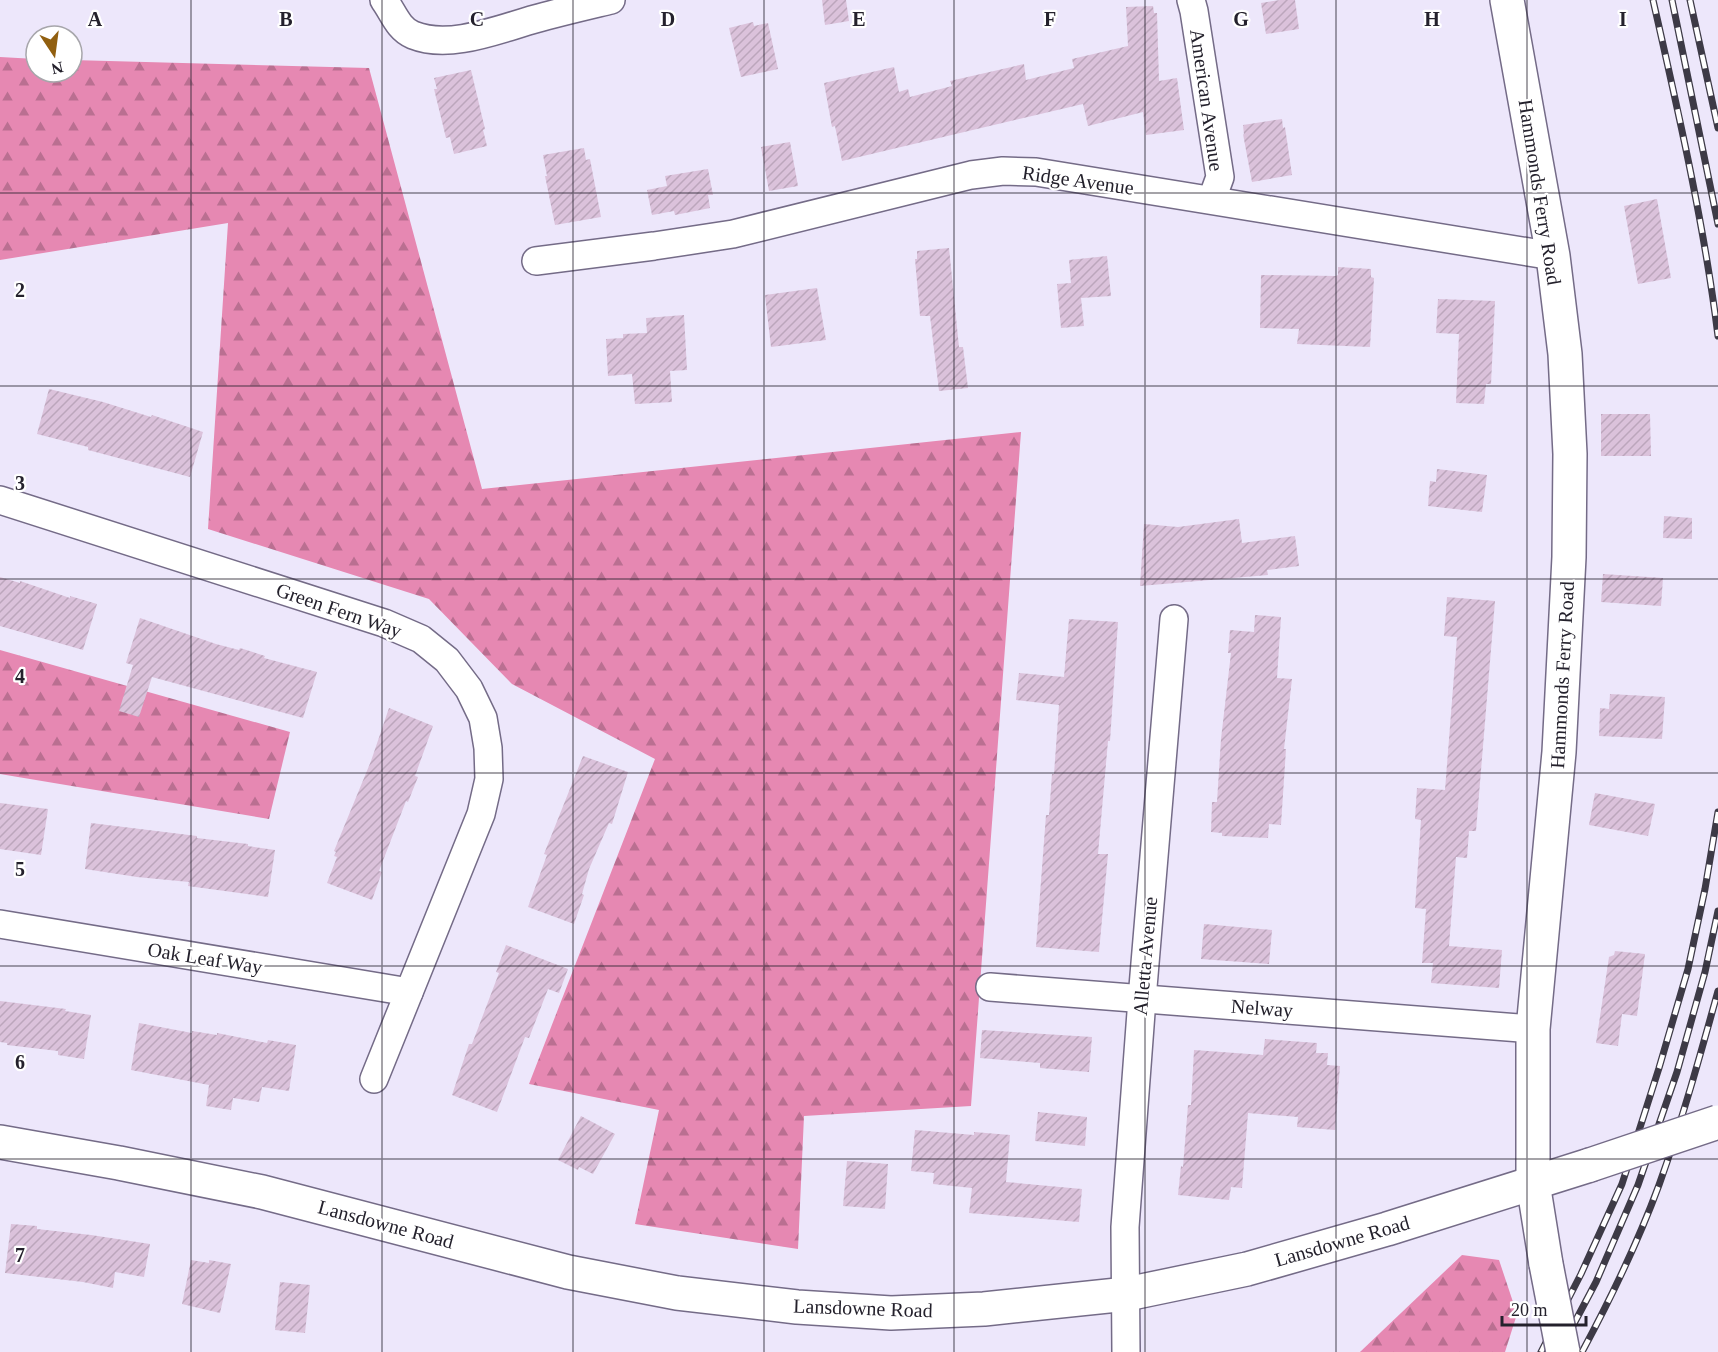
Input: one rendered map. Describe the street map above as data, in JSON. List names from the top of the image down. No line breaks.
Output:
{"streets":{"street":["American Avenue","Ridge Avenue","Hammonds Ferry Road","Green Fern Way","Alletta Avenue","Oak Leaf Way","Nelway","Lansdowne Road"]},"crossings":[["American Avenue","Ridge Avenue"],["Ridge Avenue","Hammonds Ferry Road"],["Hammonds Ferry Road","Nelway"],["Hammonds Ferry Road","Lansdowne Road"],["Green Fern Way","Oak Leaf Way"],["Alletta Avenue","Nelway"],["Alletta Avenue","Lansdowne Road"]],"scale_bar":"20 m","north":"bottom","grid":{"columns":["A","B","C","D","E","F","G","H","I"],"rows":["2","3","4","5","6","7"]}}
